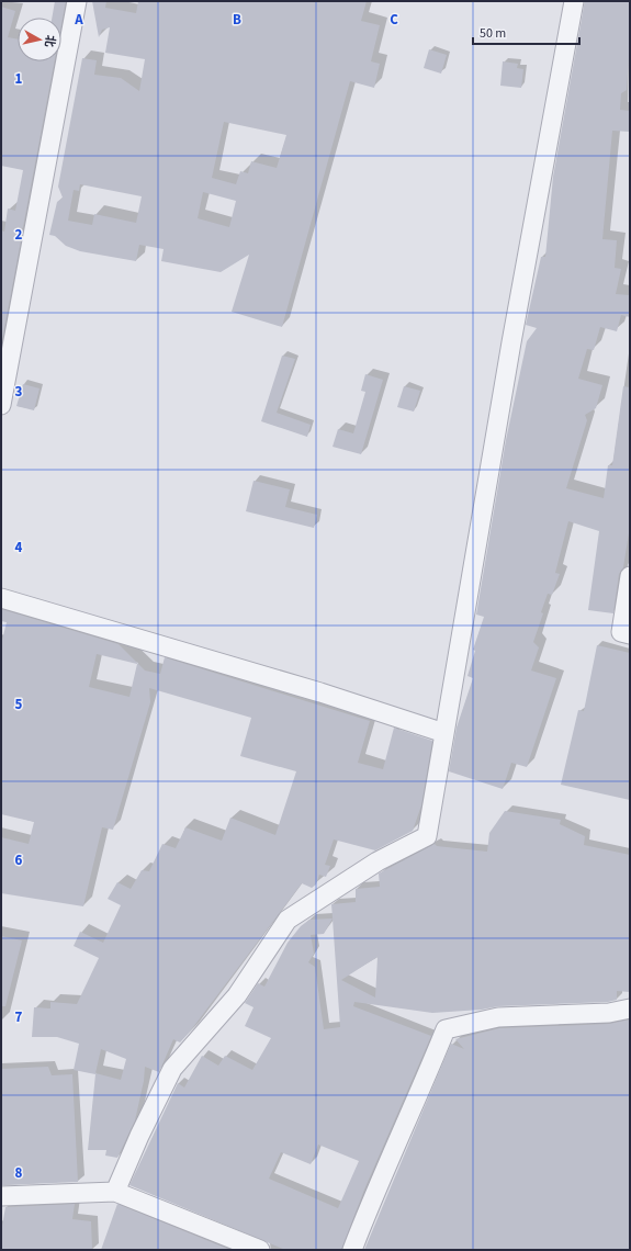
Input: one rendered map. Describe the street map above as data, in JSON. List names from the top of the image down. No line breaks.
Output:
{"scale_bar":"50 m","north":"right","grid":{"columns":["A","B","C"],"rows":["1","2","3","4","5","6","7","8"]}}
